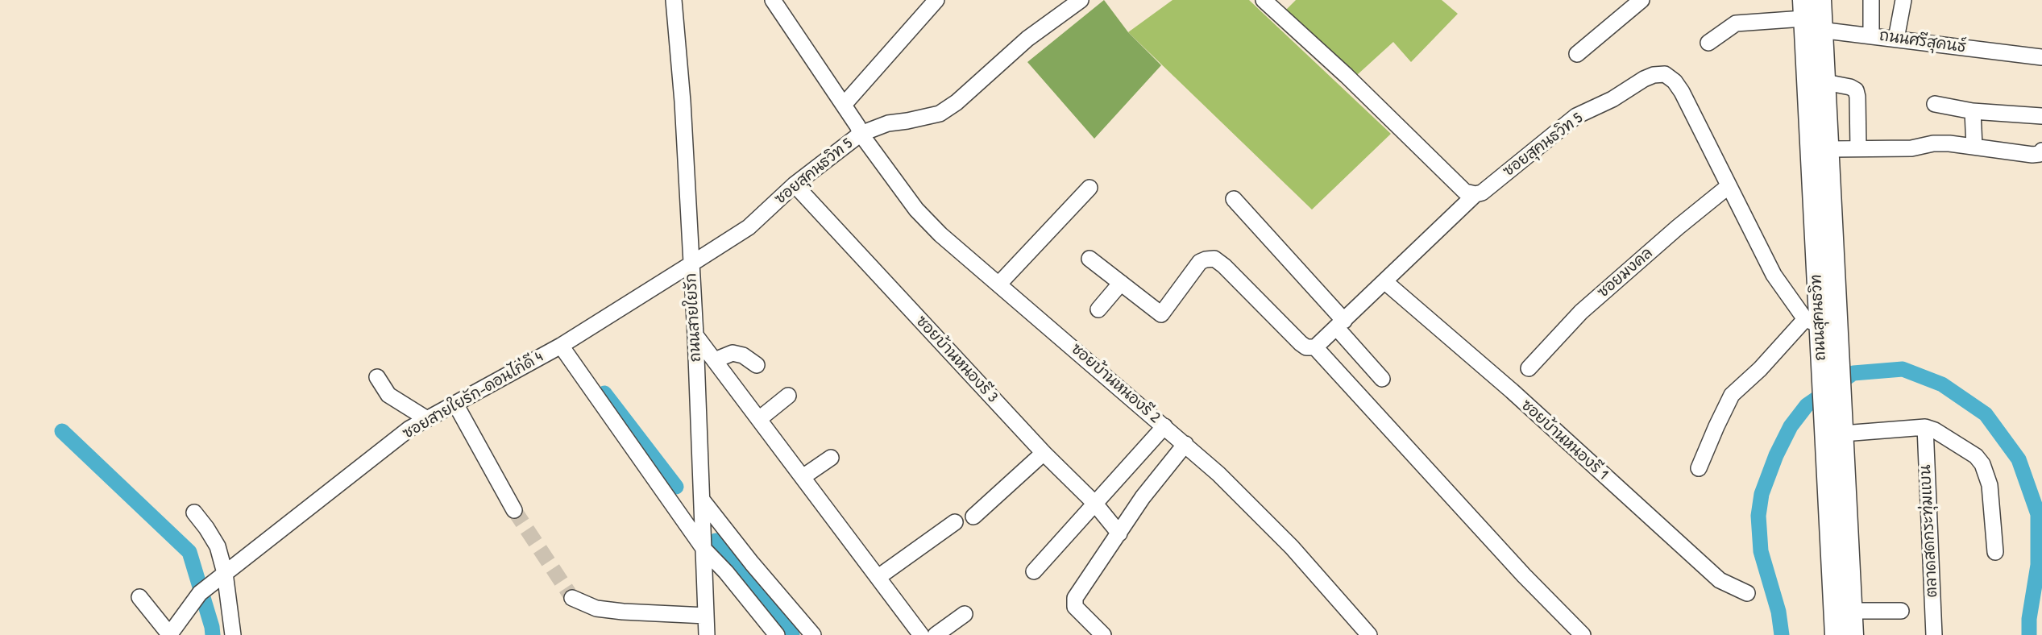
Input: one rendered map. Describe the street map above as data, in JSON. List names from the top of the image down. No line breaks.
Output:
{"streets":{"main road":["ถนนสุคนธวิท"],"street":["ถนนศรีสุคนธ์","ซอยสุคนธวิท 5","ซอยมงคล","ถนนสายใยรัก","ซอยบ้านหนองรี 3","ซอยบ้านหนองรี 2","ซอยสายใยรัก-ดอนไก่ดี 4","ซอยบ้านหนองรี 1","ตลาดสดกระทุ่มแบน"]},"crossings":[["ถนนศรีสุคนธ์","ถนนสุคนธวิท"],["ซอยสุคนธวิท 5","ซอยมงคล"],["ซอยสุคนธวิท 5","ถนนสายใยรัก"],["ซอยสุคนธวิท 5","ถนนสุคนธวิท"],["ซอยสุคนธวิท 5","ซอยบ้านหนองรี 3"],["ซอยสุคนธวิท 5","ซอยบ้านหนองรี 2"],["ซอยสุคนธวิท 5","ซอยสายใยรัก-ดอนไก่ดี 4"],["ถนนสายใยรัก","ซอยสายใยรัก-ดอนไก่ดี 4"]]}
